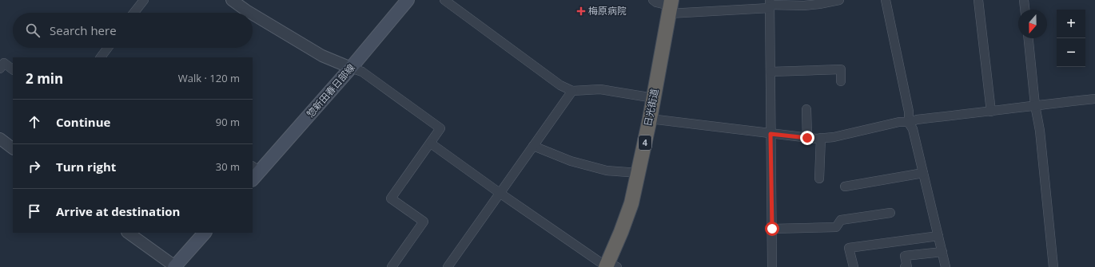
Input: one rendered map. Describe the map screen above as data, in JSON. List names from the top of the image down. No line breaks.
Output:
{"streets":{"highway":["日光街道","4"],"main road":["惣新田春日部線"]},"places":{"health":["梅原病院"]},"north":"bottom","page":{"map_buttons":["+","−"],"search":"Search here","heading":["2 min","Walk · 120 m"],"list":[["Continue","90 m"],["Turn right","30 m"],"Arrive at destination"]}}
